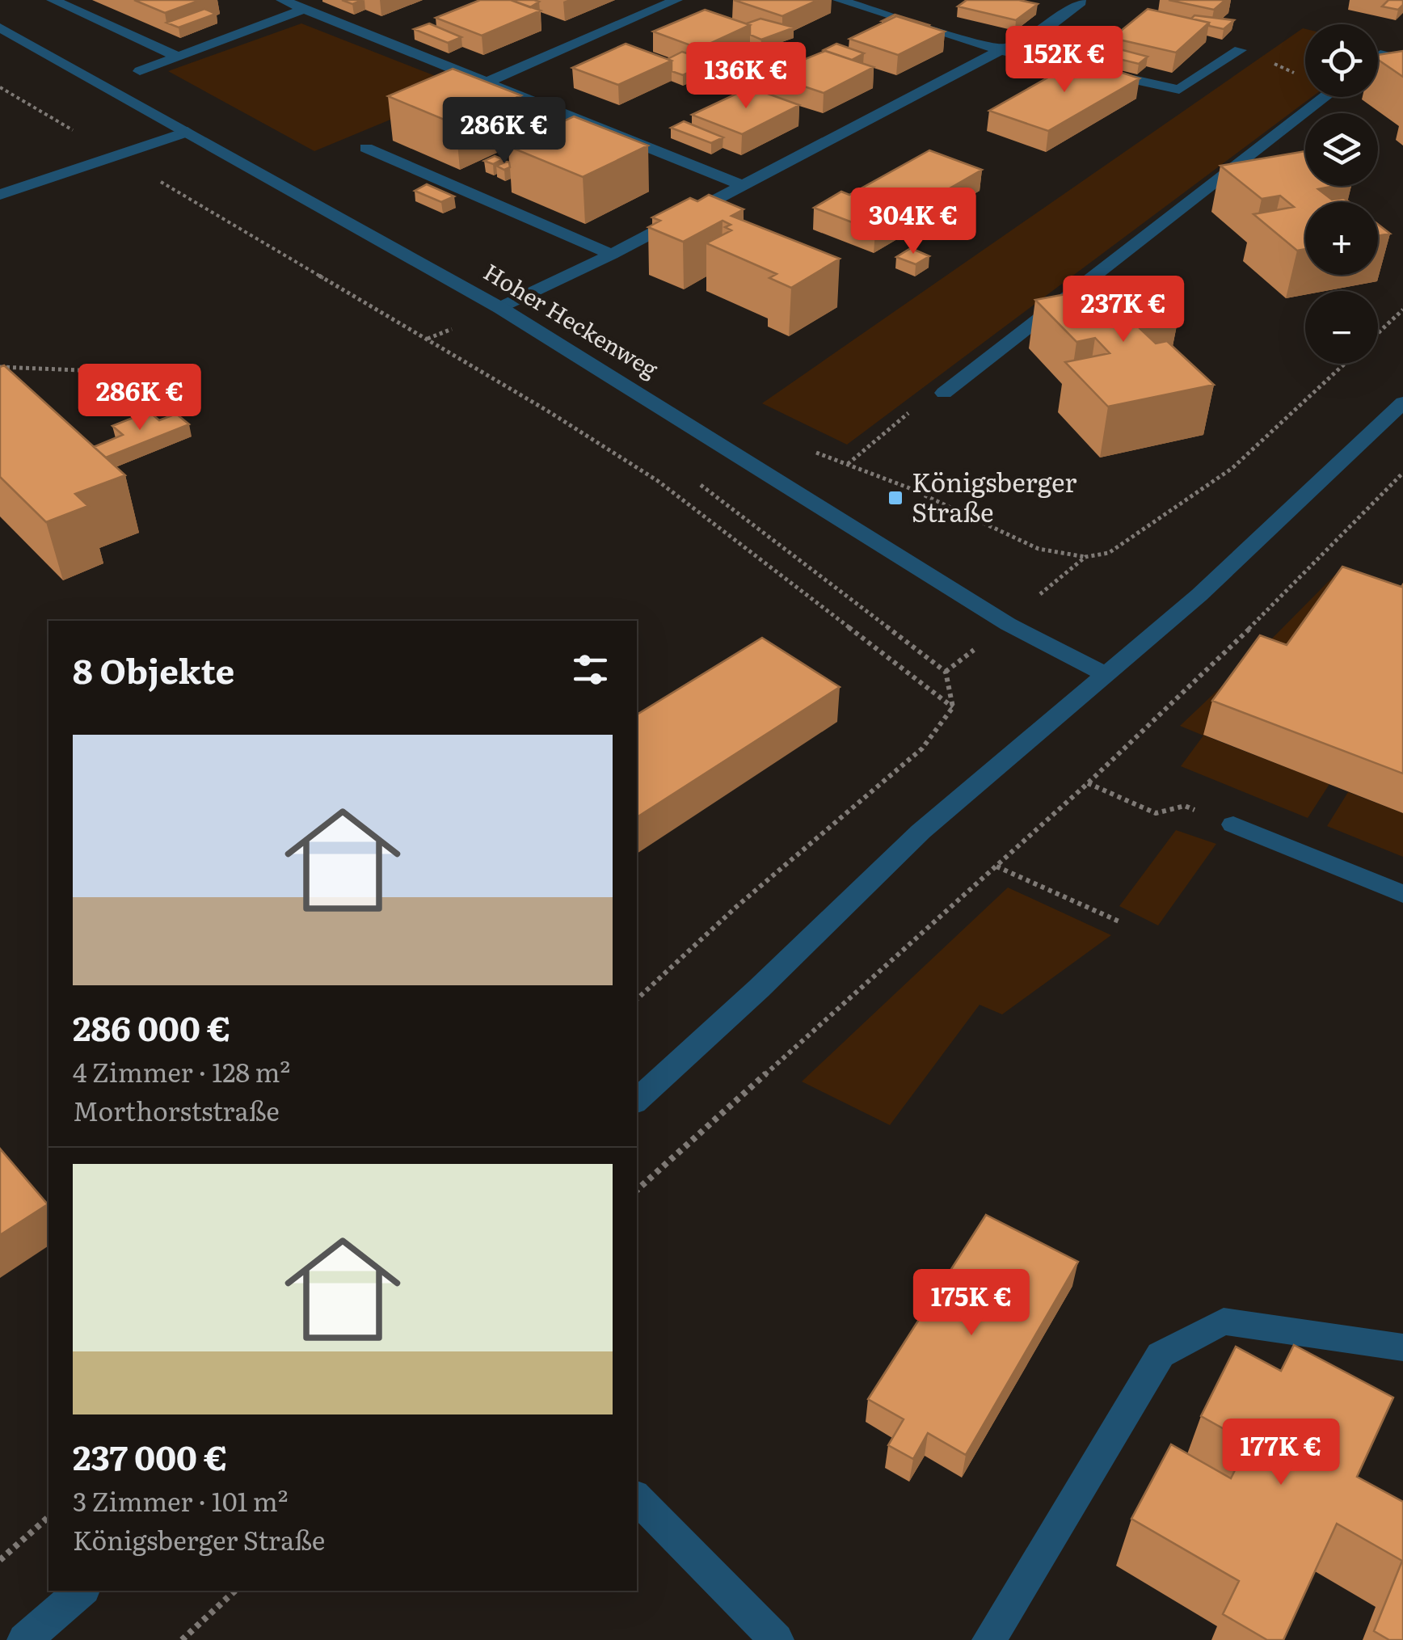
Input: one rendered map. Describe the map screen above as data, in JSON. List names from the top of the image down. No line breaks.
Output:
{"streets":{"street":["Hoher Heckenweg"]},"places":{"transit":["Königsberger Straße"]},"page":{"map_buttons":["+","−"],"price":["152K €","136K €","286K €","304K €","237K €","286K €","175K €","177K €"],"heading":"8 Objekte","list":[{"name":"286 000 €","note":"4 Zimmer · 128 m² · Morthorststraße"},{"name":"237 000 €","note":"3 Zimmer · 101 m² · Königsberger Straße"}]}}
